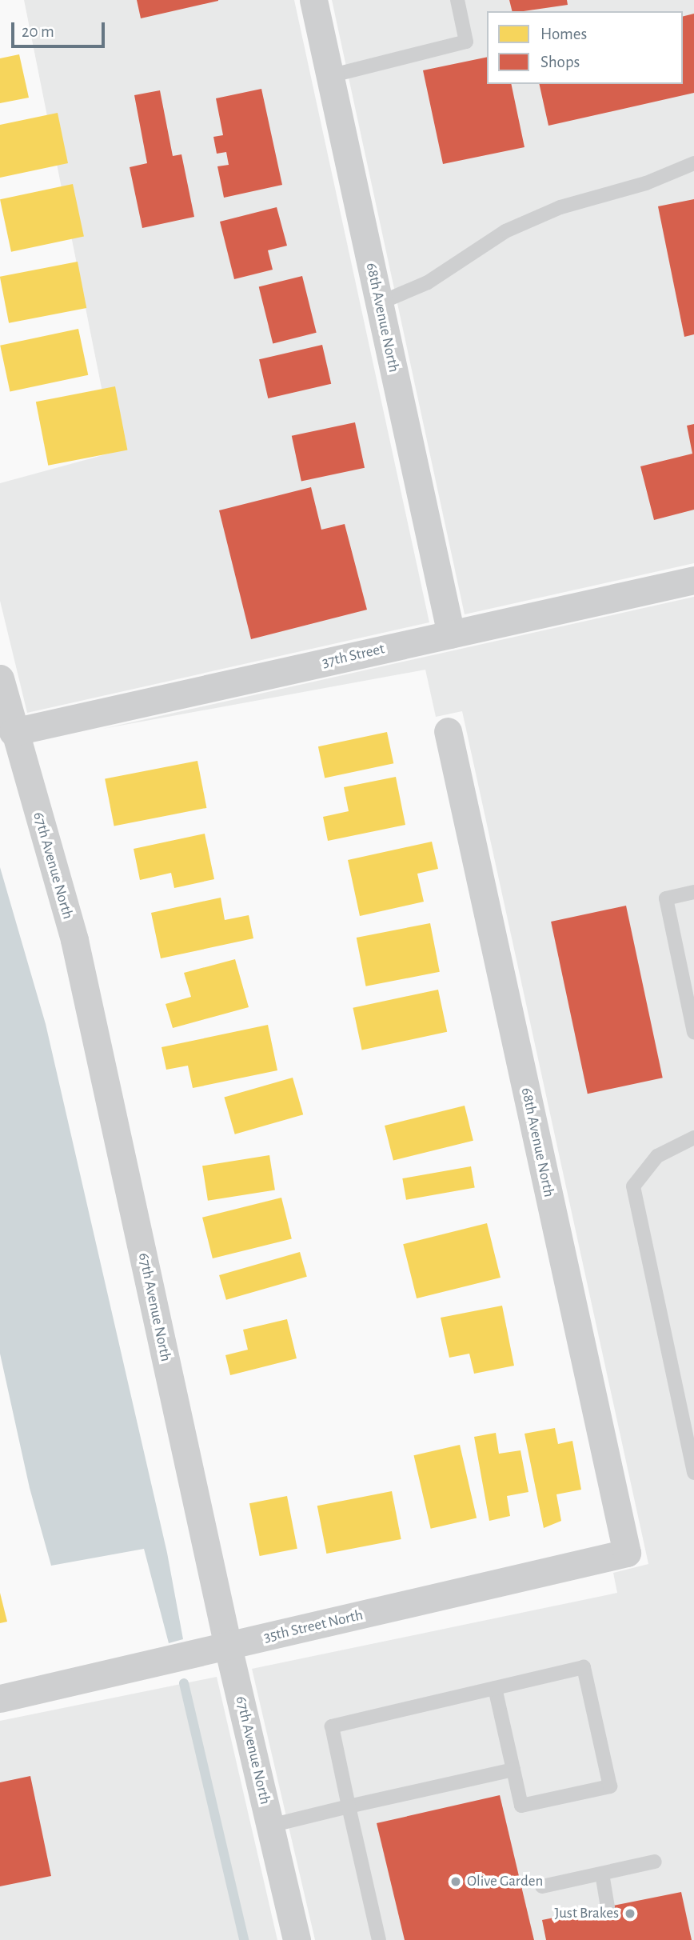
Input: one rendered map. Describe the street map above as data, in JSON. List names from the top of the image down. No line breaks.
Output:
{"streets":{"street":["68th Avenue North","37th Street","67th Avenue North","35th Street North"]},"crossings":[["68th Avenue North","37th Street"],["68th Avenue North","35th Street North"],["37th Street","67th Avenue North"],["67th Avenue North","35th Street North"]],"places":["Olive Garden","Just Brakes"],"legend":["Homes","Shops"],"scale_bar":"20 m"}
